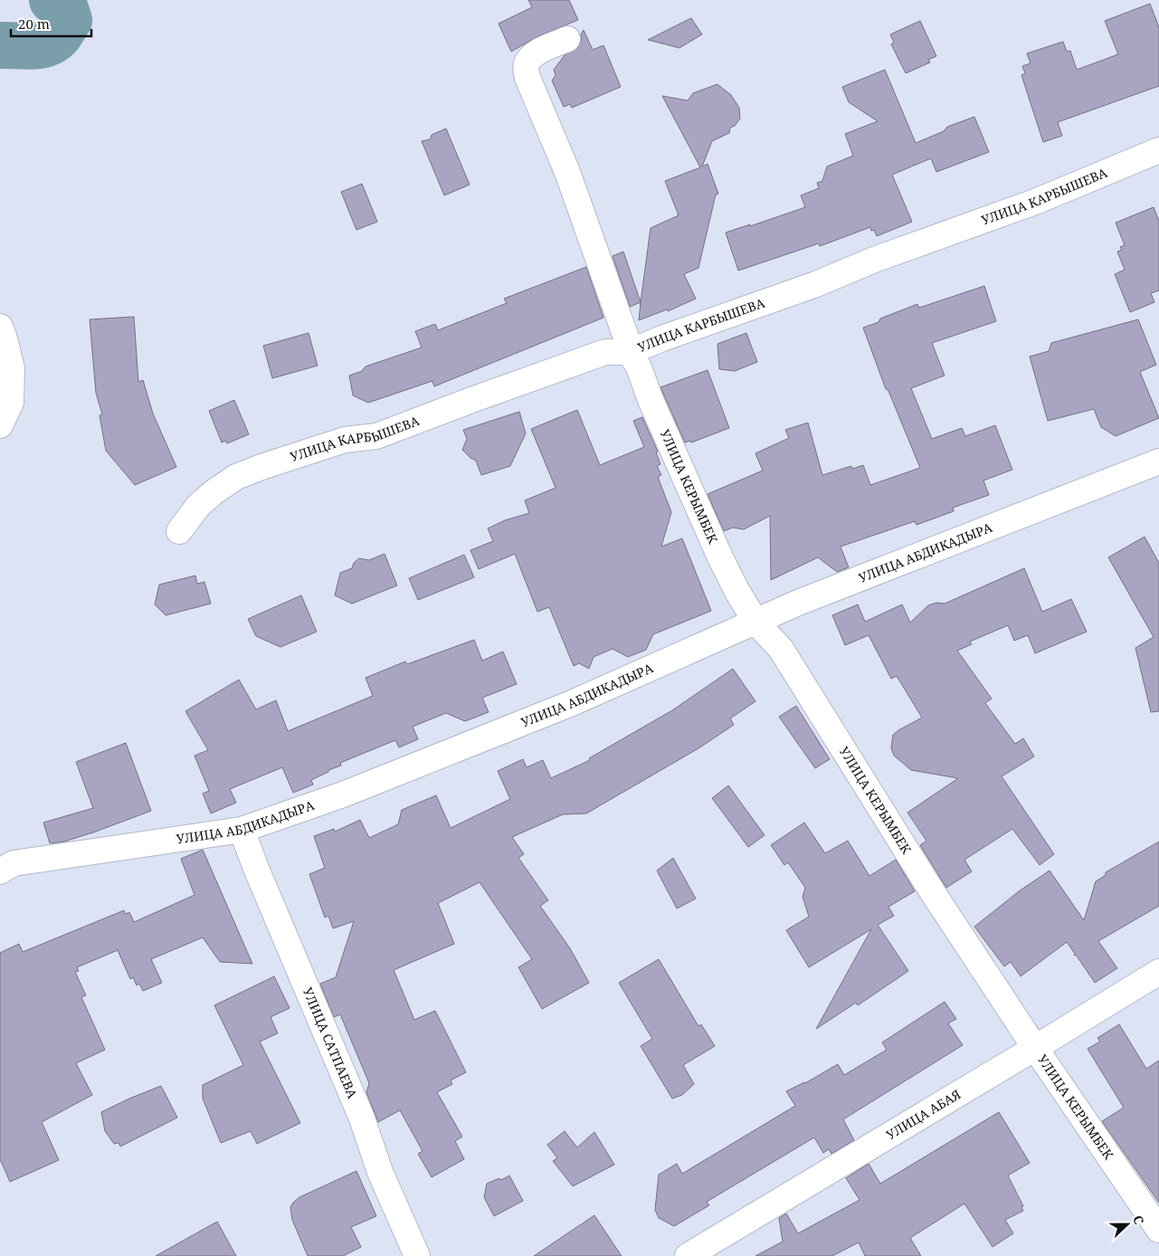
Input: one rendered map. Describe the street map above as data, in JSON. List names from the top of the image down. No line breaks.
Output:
{"streets":{"street":["УЛИЦА КАРБЫШЕВА","УЛИЦА КЕРЫМБЕК","УЛИЦА АБДИКАДЫРА","УЛИЦА САТПАЕВА","УЛИЦА АБАЯ"]},"crossings":[["УЛИЦА КАРБЫШЕВА","УЛИЦА КЕРЫМБЕК"],["УЛИЦА КЕРЫМБЕК","УЛИЦА АБДИКАДЫРА"],["УЛИЦА КЕРЫМБЕК","УЛИЦА АБАЯ"],["УЛИЦА АБДИКАДЫРА","УЛИЦА САТПАЕВА"]],"scale_bar":"20 m","north":"right"}
